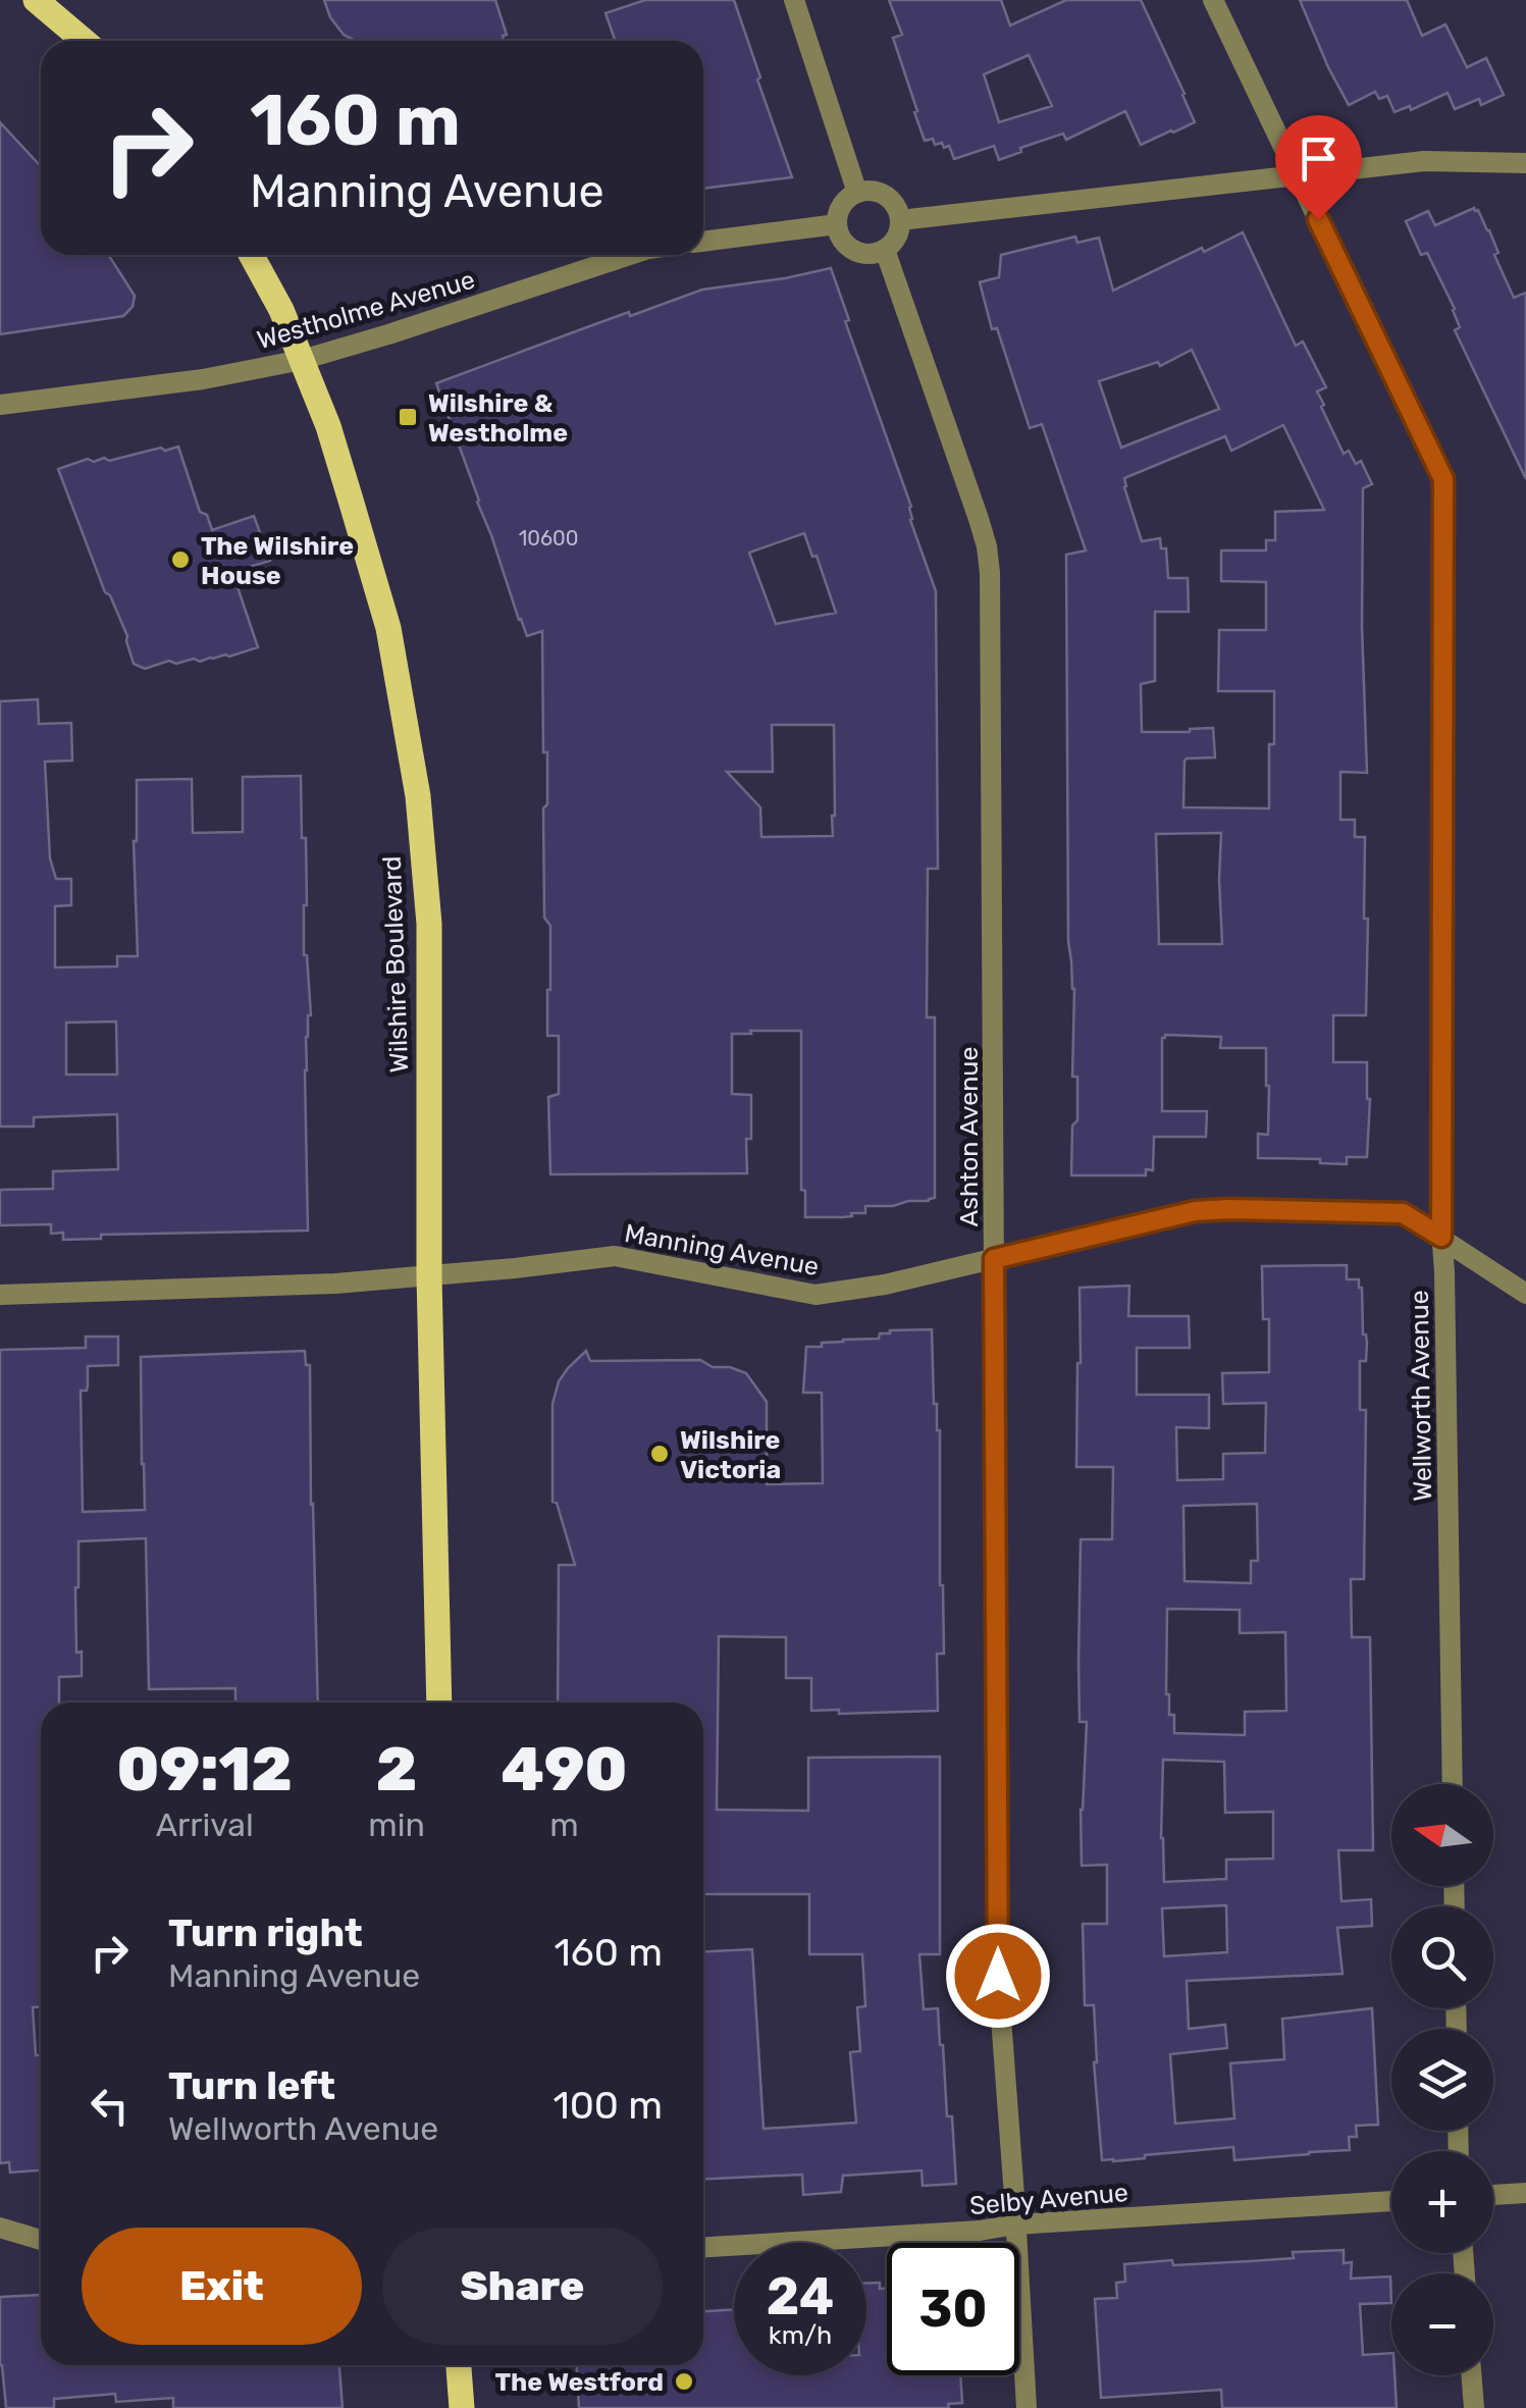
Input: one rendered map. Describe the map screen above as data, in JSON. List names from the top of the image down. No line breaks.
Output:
{"streets":{"main road":["Wilshire Boulevard"],"street":["Westholme Avenue","Ashton Avenue","Manning Avenue","Wellworth Avenue","Selby Avenue"]},"crossings":[["Westholme Avenue","Wilshire Boulevard"],["Wilshire Boulevard","Manning Avenue"],["Ashton Avenue","Manning Avenue"],["Ashton Avenue","Selby Avenue"],["Manning Avenue","Wellworth Avenue"]],"places":{"transit":["Wilshire & Westholme"],"other":["The Wilshire House","Wilshire Victoria","The Westford"]},"house_numbers":["10600"],"north":"left","page":{"turn":["160 m","Manning Avenue"],"eta":["09:12","Arrival","2","min","490","m"],"map_buttons":["+","−"],"list":[{"name":"Turn right","note":"Manning Avenue","value":"160 m"},{"name":"Turn left","note":"Wellworth Avenue","value":"100 m"}],"buttons":["Exit","Share"],"speed":"24 km/h","limit":"30"}}
